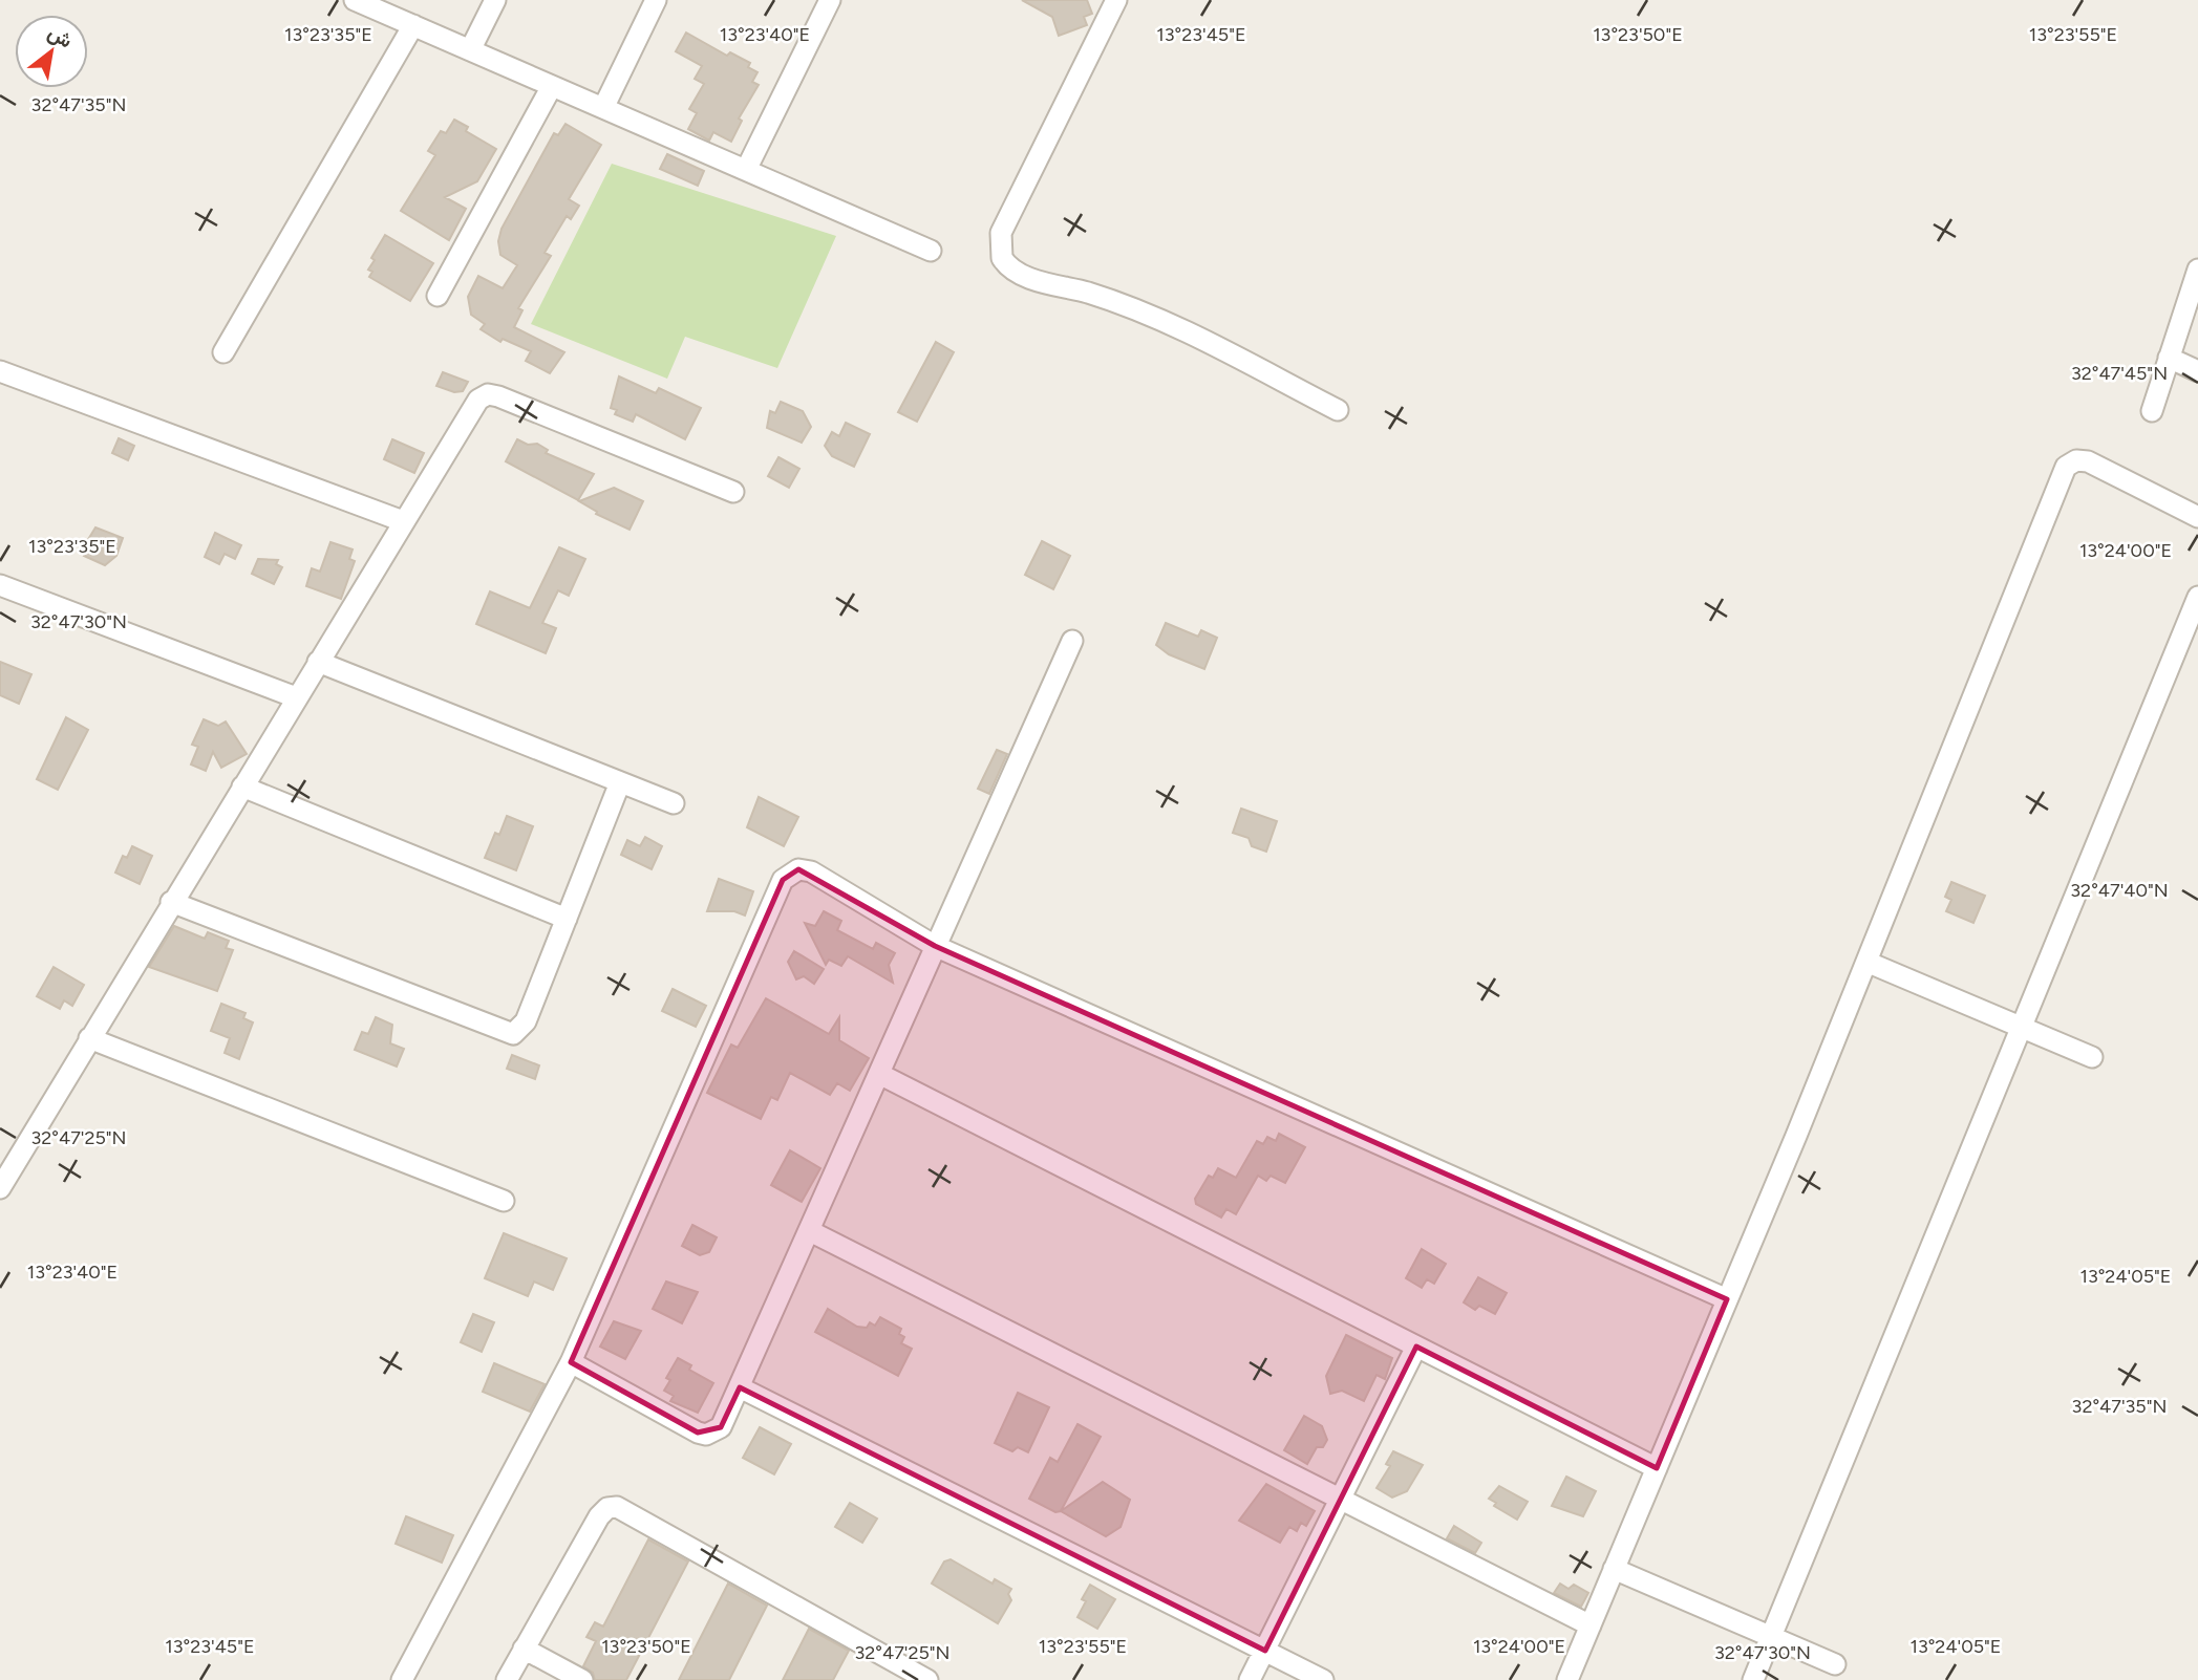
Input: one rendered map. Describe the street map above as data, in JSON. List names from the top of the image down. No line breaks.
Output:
{"north":"top right","coordinates":["13°23'35\"E","13°23'40\"E","13°23'45\"E","13°23'50\"E","13°23'55\"E","32°47'35\"N","32°47'45\"N","13°24'00\"E","32°47'30\"N","32°47'40\"N","32°47'25\"N","13°24'05\"E"]}
